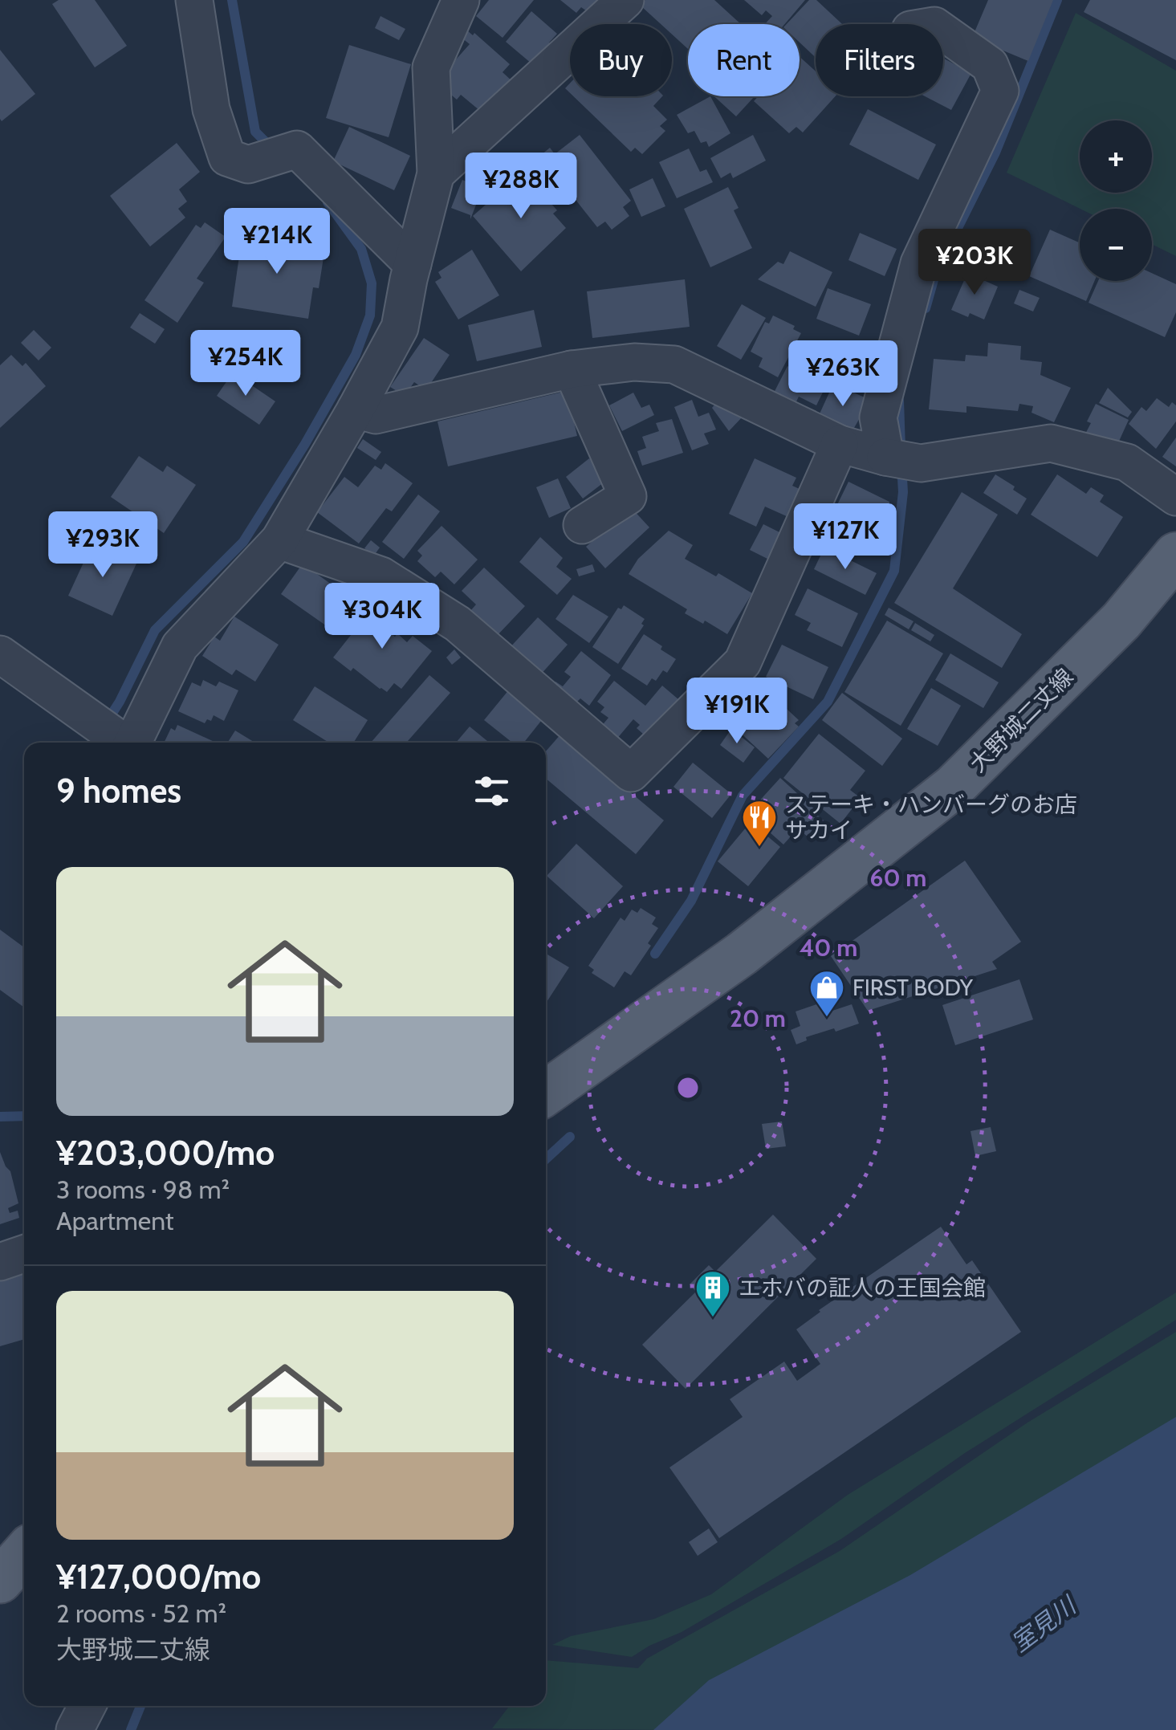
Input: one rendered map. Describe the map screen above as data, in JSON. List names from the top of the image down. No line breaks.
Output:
{"streets":{"main road":["大野城二丈線"]},"water":["室見川"],"places":{"restaurant":["ステーキ・ハンバーグのお店 サカイ"],"shop":["FIRST BODY"],"building":["エホバの証人の王国会館"]},"page":{"chip":["Buy","Rent","Filters"],"map_buttons":["+","−"],"price":["¥288K","¥214K","¥203K","¥254K","¥263K","¥127K","¥293K","¥304K","¥191K"],"heading":"9 homes","list":[{"name":"¥203,000/mo","note":"3 rooms · 98 m² · Apartment"},{"name":"¥127,000/mo","note":"2 rooms · 52 m² · 大野城二丈線"}]},"rings":["60 m","40 m","20 m"]}
